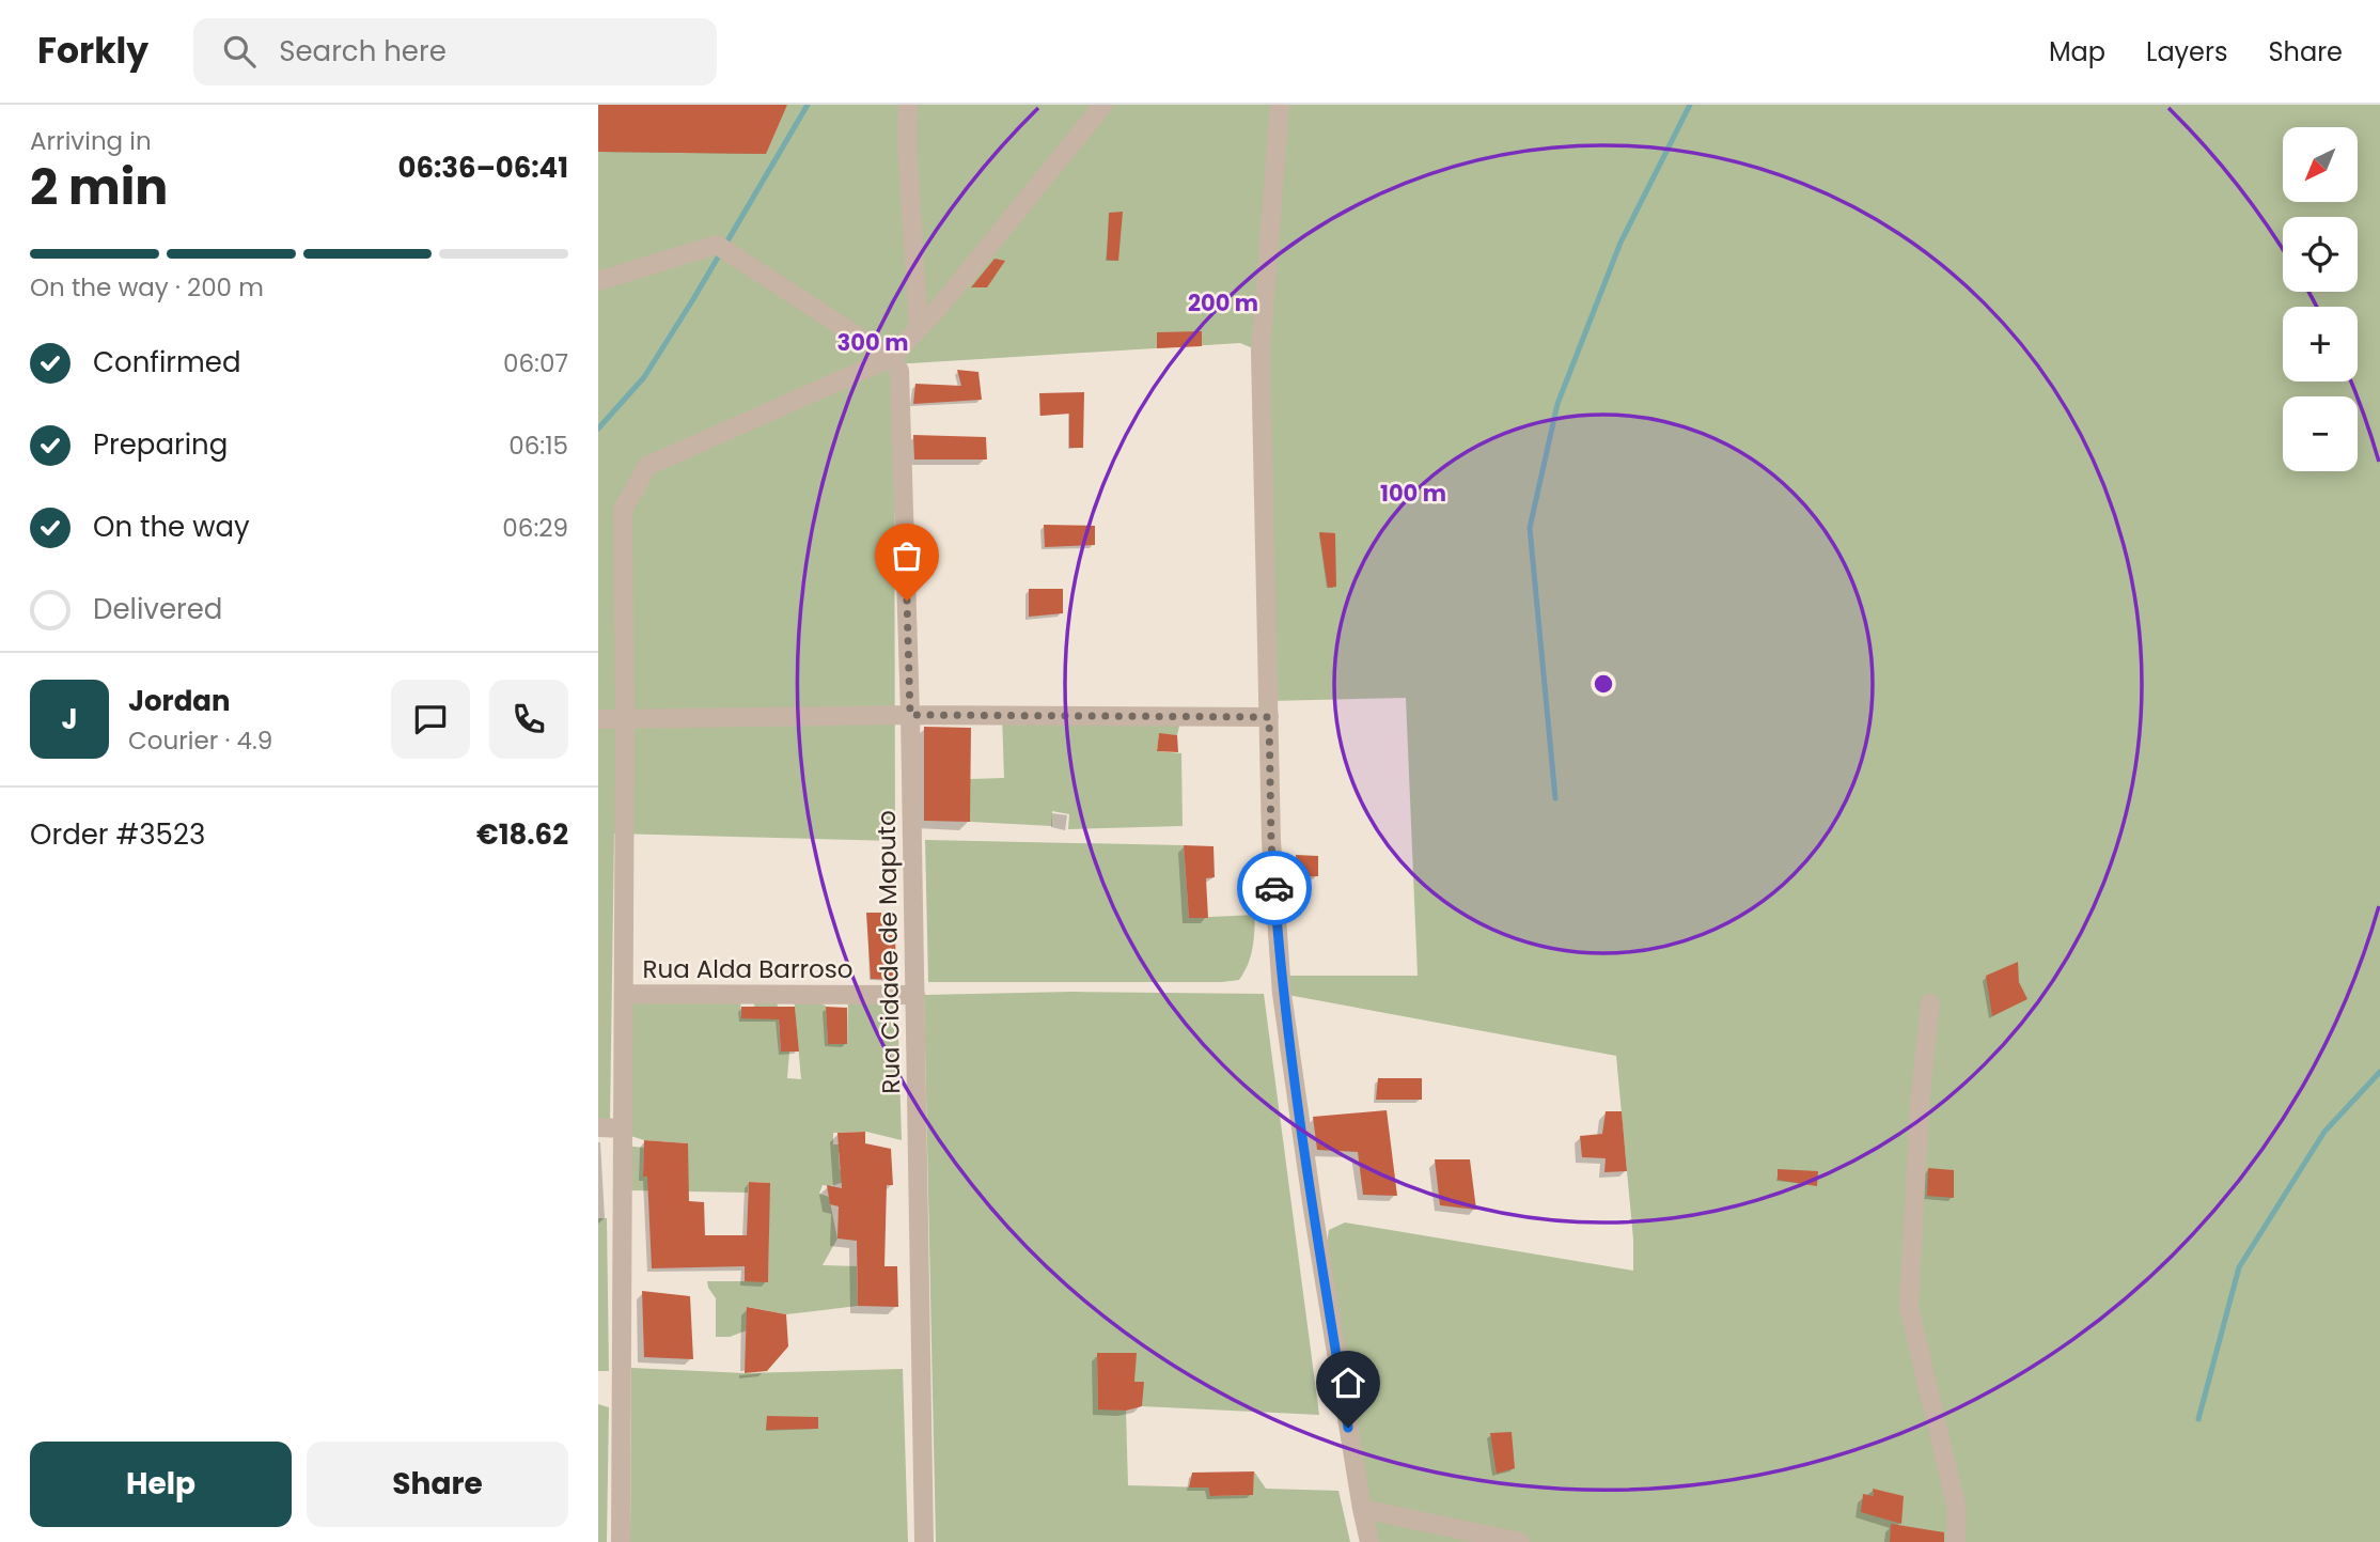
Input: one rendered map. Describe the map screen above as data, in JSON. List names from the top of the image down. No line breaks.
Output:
{"streets":{"street":["Rua Cidade de Maputo","Rua Alda Barroso"]},"crossings":[["Rua Cidade de Maputo","Rua Alda Barroso"]],"north":"bottom left","page":{"header":"Forkly","search":"Search here","nav":["Map","Layers","Share"],"heading":["2 min","Arriving in","06:36–06:41"],"panel":["Jordan","Courier · 4.9","Order #3523","€18.62"],"map_buttons":["+","−"],"bar":"On the way · 200 m","list":[["Confirmed","06:07"],["Preparing","06:15"],["On the way","06:29"],"Delivered"],"round":"J","buttons":["Help","Share"]},"rings":["200 m","300 m","100 m"]}
